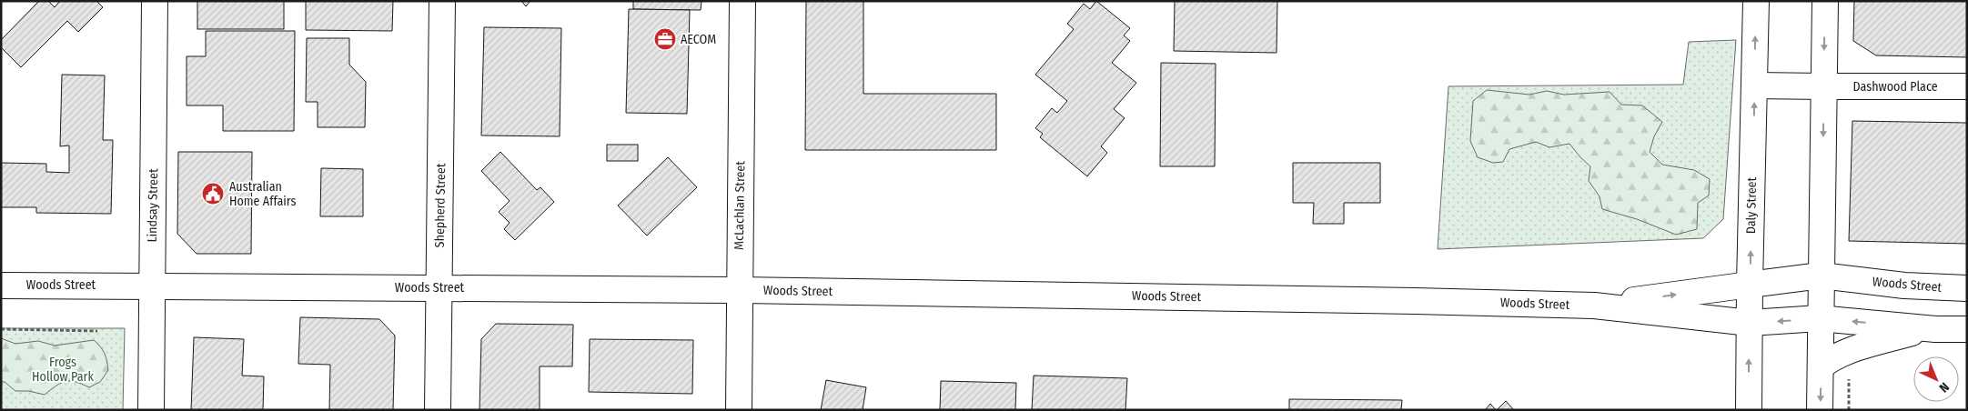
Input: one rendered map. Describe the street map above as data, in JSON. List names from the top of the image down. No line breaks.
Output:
{"streets":{"street":["Dashwood Place","Lindsay Street","Shepherd Street","McLachlan Street","Daly Street","Woods Street"]},"crossings":[["Dashwood Place","Daly Street"],["Lindsay Street","Woods Street"],["Shepherd Street","Woods Street"],["McLachlan Street","Woods Street"],["Daly Street","Woods Street"]],"parks":["Frogs Hollow Park"],"places":{"office":["AECOM"],"public building":["Australian Home Affairs"]},"north":"bottom right"}
